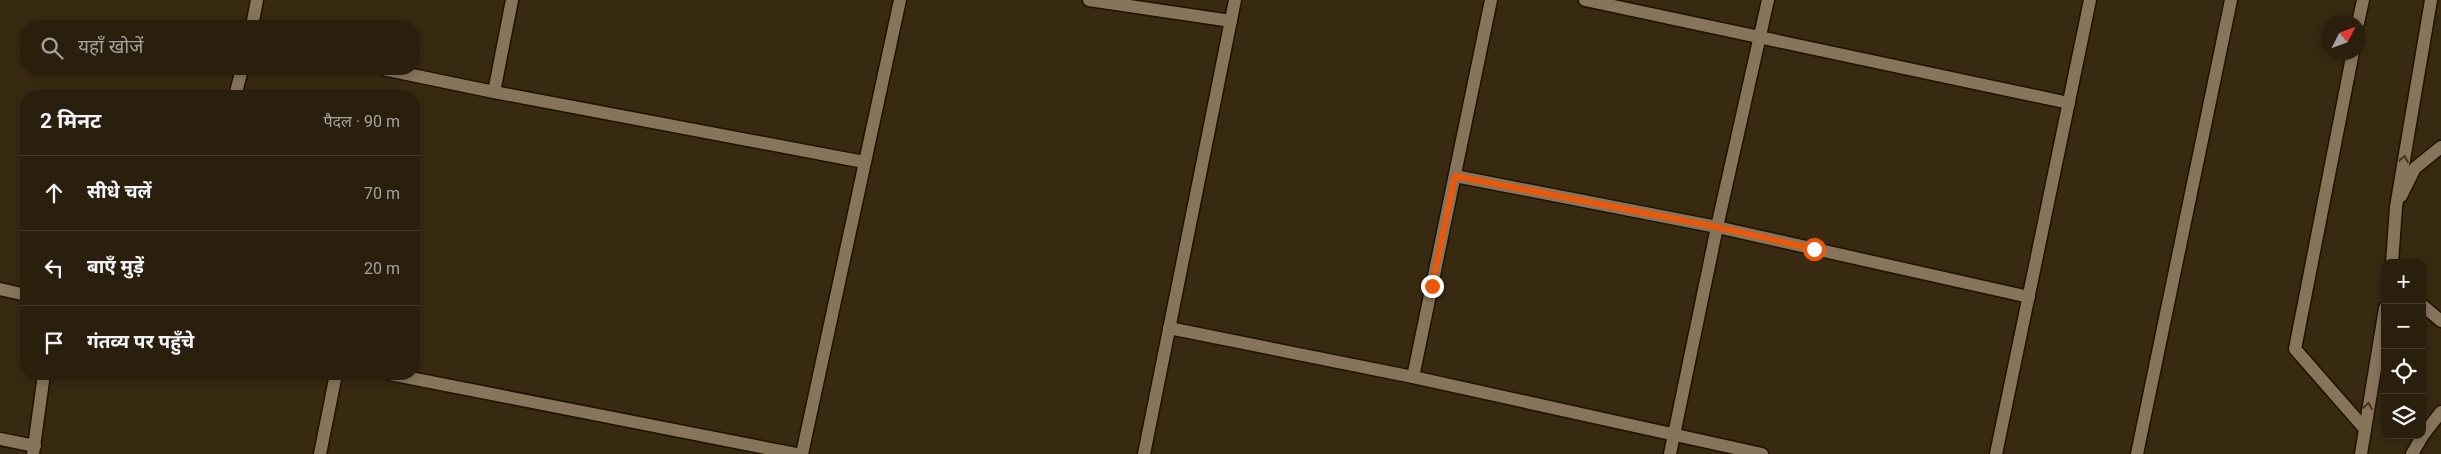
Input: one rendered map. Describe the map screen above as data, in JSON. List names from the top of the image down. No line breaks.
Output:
{"north":"top right","page":{"search":"यहाँ खोजें","heading":["2 मिनट","पैदल · 90 m"],"list":[["सीधे चलें","70 m"],["बाएँ मुड़ें","20 m"],"गंतव्य पर पहुँचे"],"map_buttons":["+","−"]}}
